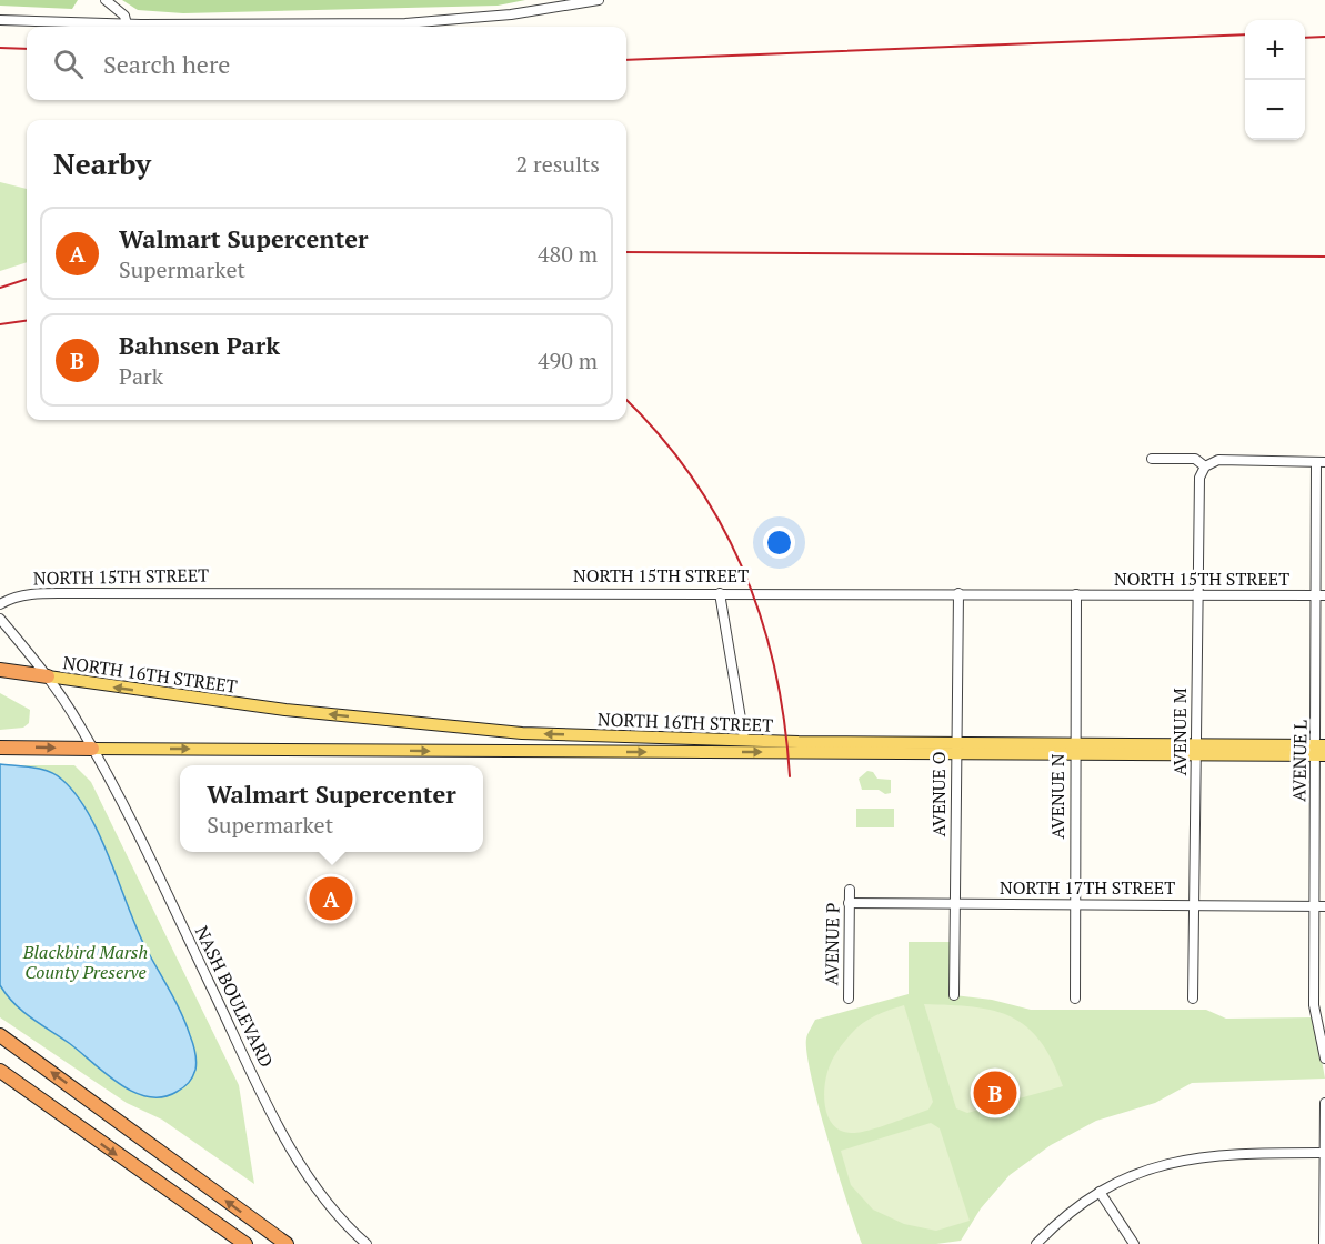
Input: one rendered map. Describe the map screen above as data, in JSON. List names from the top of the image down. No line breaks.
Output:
{"streets":{"main road":["NORTH 16TH STREET"],"street":["NORTH 15TH STREET","AVENUE M","AVENUE L","AVENUE O","AVENUE N","NORTH 17TH STREET","AVENUE P","NASH BOULEVARD"]},"crossings":[["NORTH 15TH STREET","AVENUE M"],["NORTH 15TH STREET","AVENUE L"],["NORTH 15TH STREET","AVENUE O"],["NORTH 15TH STREET","AVENUE N"],["NORTH 16TH STREET","AVENUE M"],["NORTH 16TH STREET","AVENUE L"],["NORTH 16TH STREET","AVENUE O"],["NORTH 16TH STREET","AVENUE N"],["NORTH 16TH STREET","NASH BOULEVARD"],["AVENUE M","NORTH 17TH STREET"],["AVENUE L","NORTH 17TH STREET"],["AVENUE O","NORTH 17TH STREET"],["AVENUE N","NORTH 17TH STREET"],["NORTH 17TH STREET","AVENUE P"]],"parks":["Blackbird Marsh County Preserve"],"page":{"map_buttons":["+","−"],"search":"Search here","heading":["Nearby","2 results"],"list":[{"mark":"A","name":"Walmart Supercenter","note":"Supermarket","value":"480 m"},{"mark":"B","name":"Bahnsen Park","note":"Park","value":"490 m"}],"popup":["Walmart Supercenter","Supermarket"],"pins":["A","B"]}}
